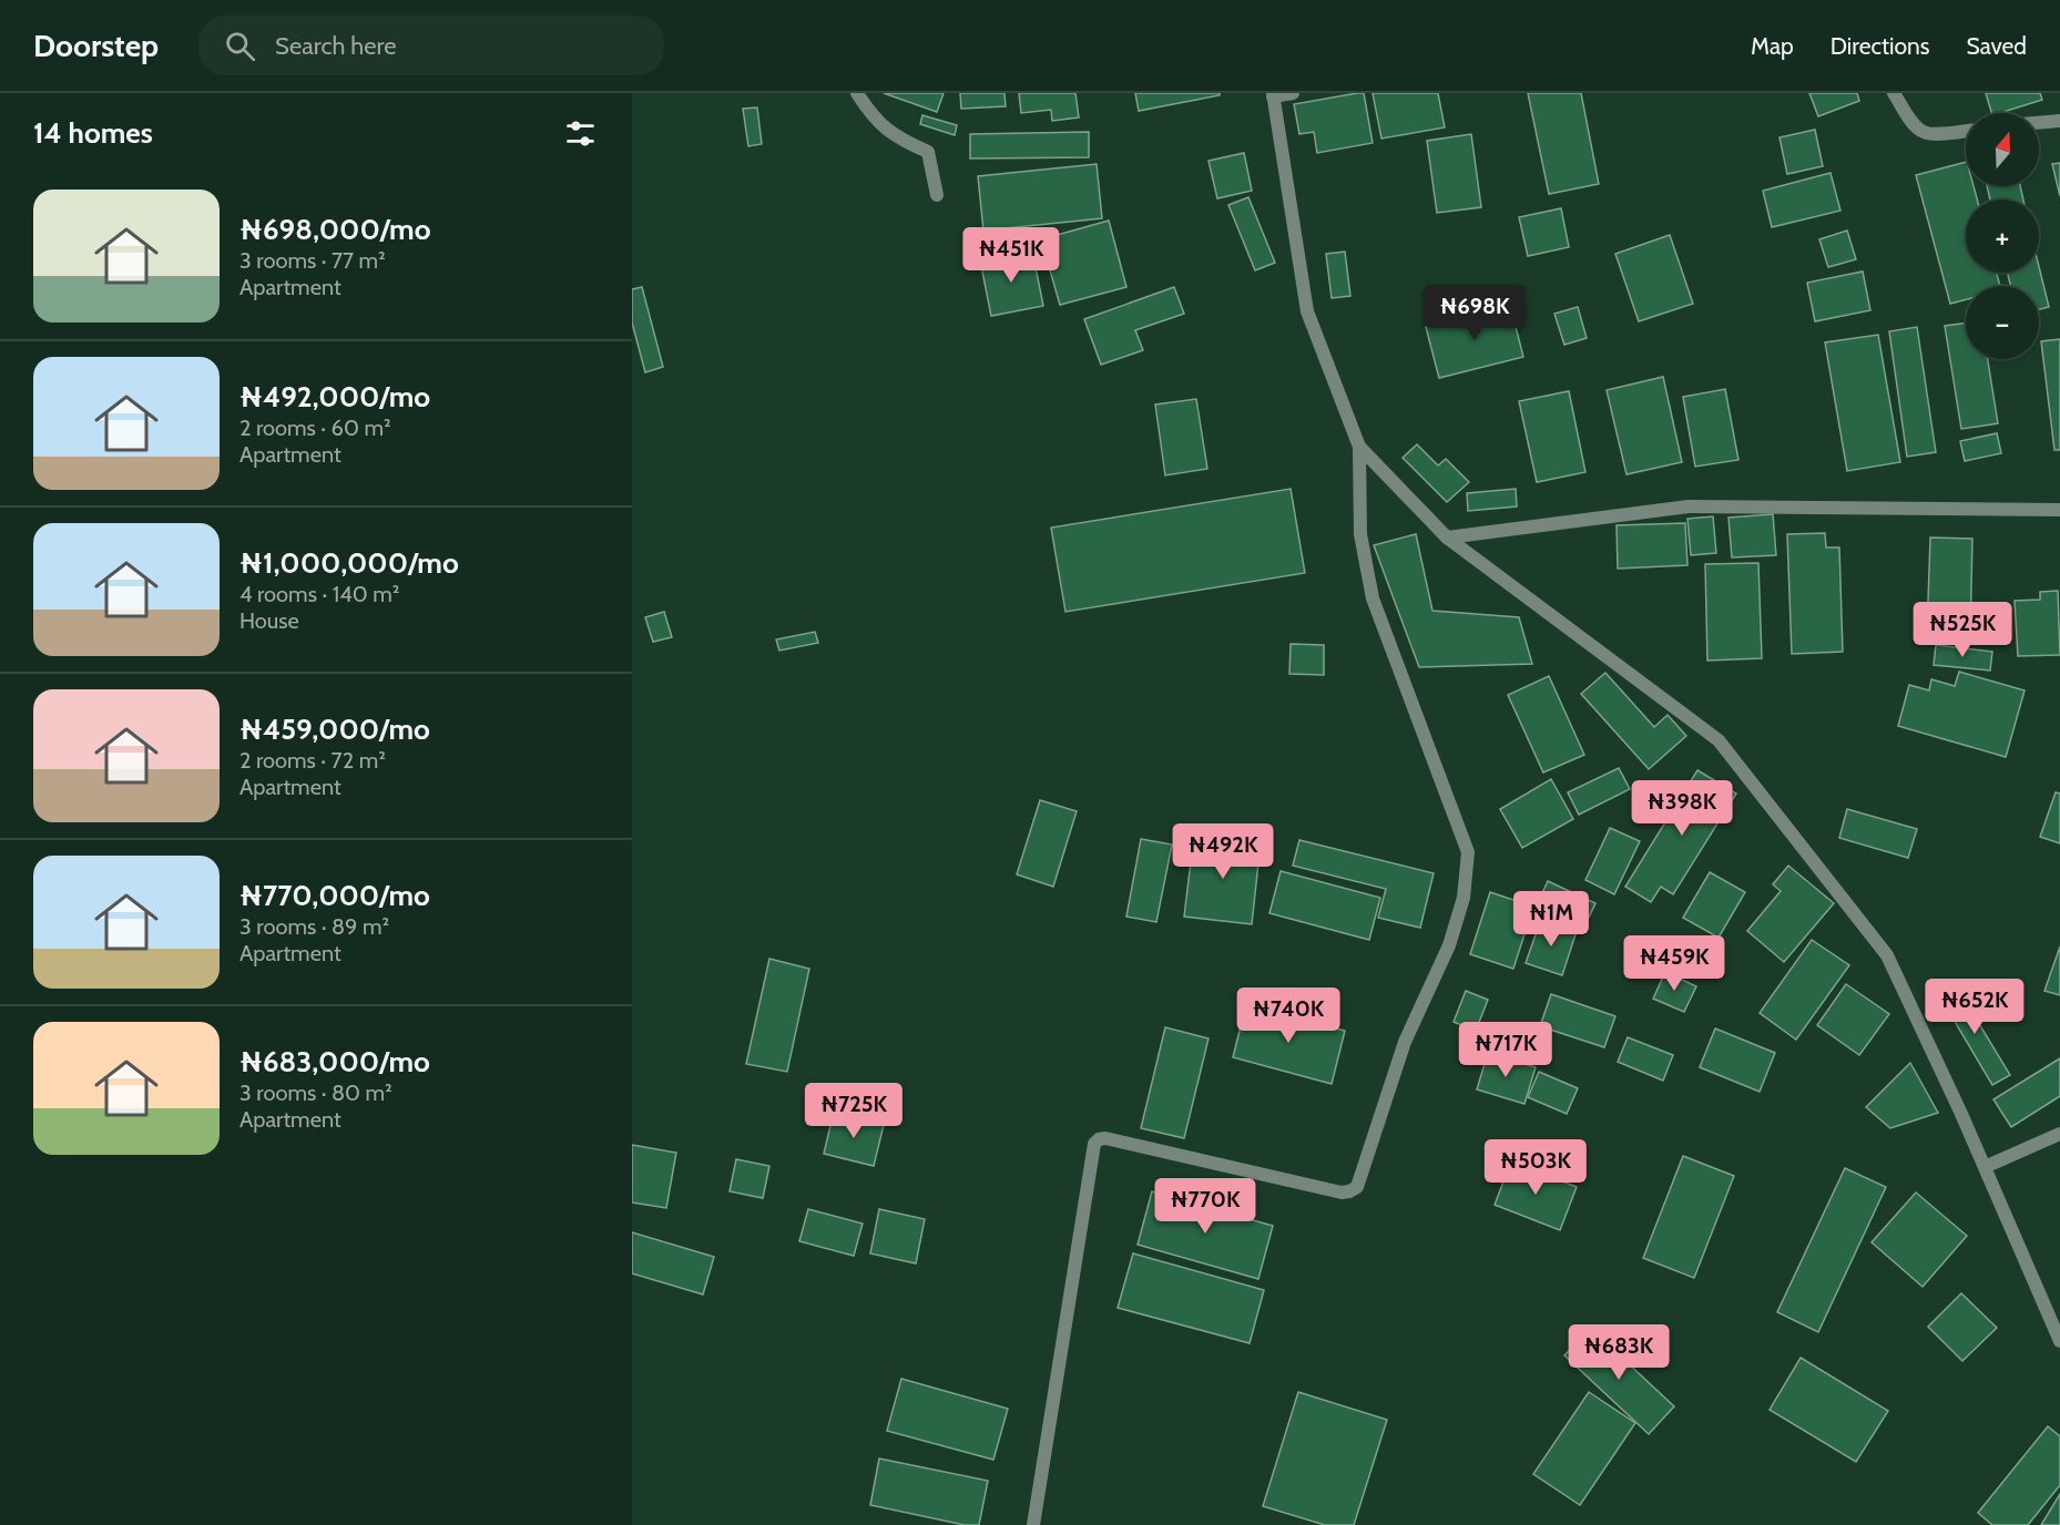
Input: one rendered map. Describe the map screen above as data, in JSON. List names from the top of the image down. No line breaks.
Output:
{"north":"top","page":{"header":"Doorstep","search":"Search here","nav":["Map","Directions","Saved"],"heading":"14 homes","map_buttons":["+","−"],"list":[{"name":"₦698,000/mo","note":"3 rooms · 77 m² · Apartment"},{"name":"₦492,000/mo","note":"2 rooms · 60 m² · Apartment"},{"name":"₦1,000,000/mo","note":"4 rooms · 140 m² · House"},{"name":"₦459,000/mo","note":"2 rooms · 72 m² · Apartment"},{"name":"₦770,000/mo","note":"3 rooms · 89 m² · Apartment"},{"name":"₦683,000/mo","note":"3 rooms · 80 m² · Apartment"}],"price":["₦451K","₦698K","₦525K","₦398K","₦492K","₦1M","₦459K","₦652K","₦740K","₦717K","₦725K","₦503K","₦770K","₦683K"]}}
